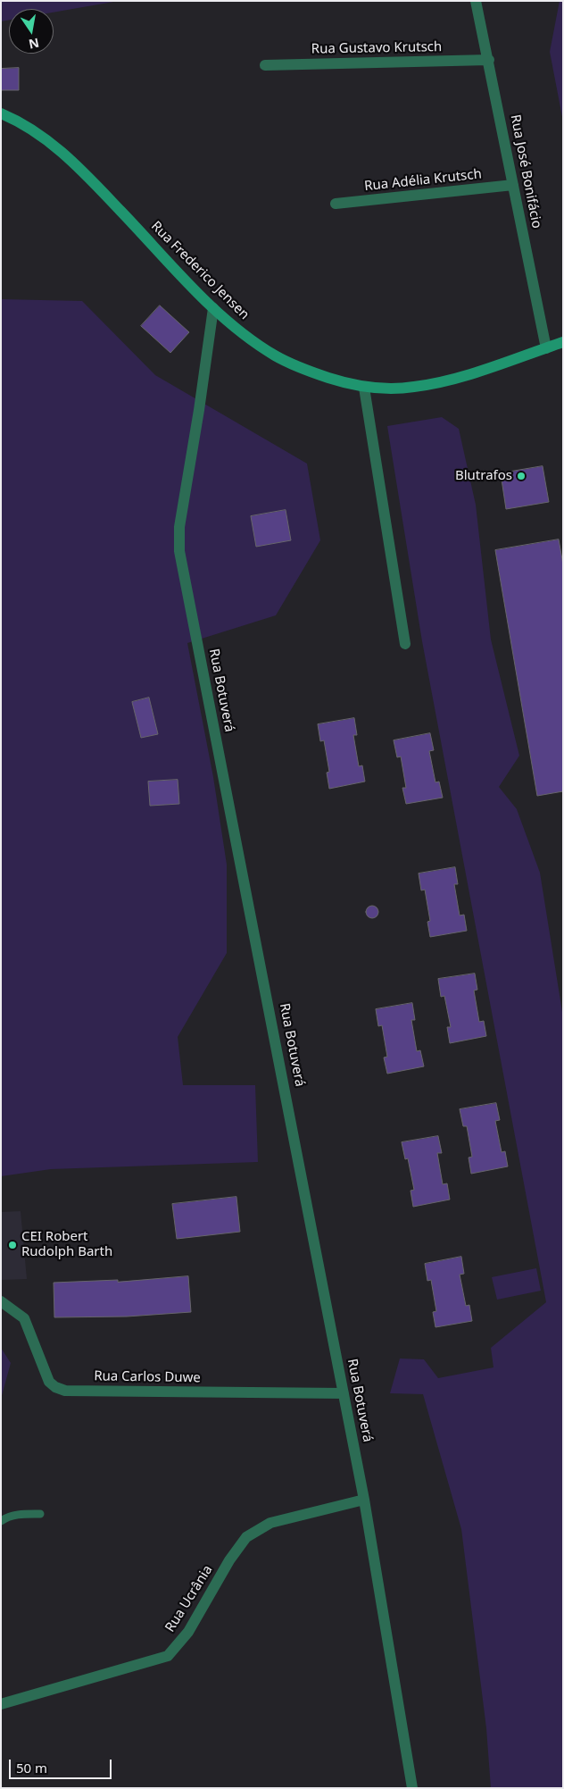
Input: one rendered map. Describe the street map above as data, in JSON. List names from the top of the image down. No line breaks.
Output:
{"streets":{"main road":["Rua Frederico Jensen"],"street":["Rua Gustavo Krutsch","Rua José Bonifácio","Rua Adélia Krutsch","Rua Botuverá","Rua Carlos Duwe","Rua Ucrânia"]},"crossings":[["Rua Gustavo Krutsch","Rua José Bonifácio"],["Rua José Bonifácio","Rua Adélia Krutsch"],["Rua José Bonifácio","Rua Frederico Jensen"],["Rua Frederico Jensen","Rua Botuverá"],["Rua Botuverá","Rua Carlos Duwe"],["Rua Botuverá","Rua Ucrânia"]],"places":["Blutrafos","CEI Robert Rudolph Barth"],"scale_bar":"50 m","north":"bottom"}
